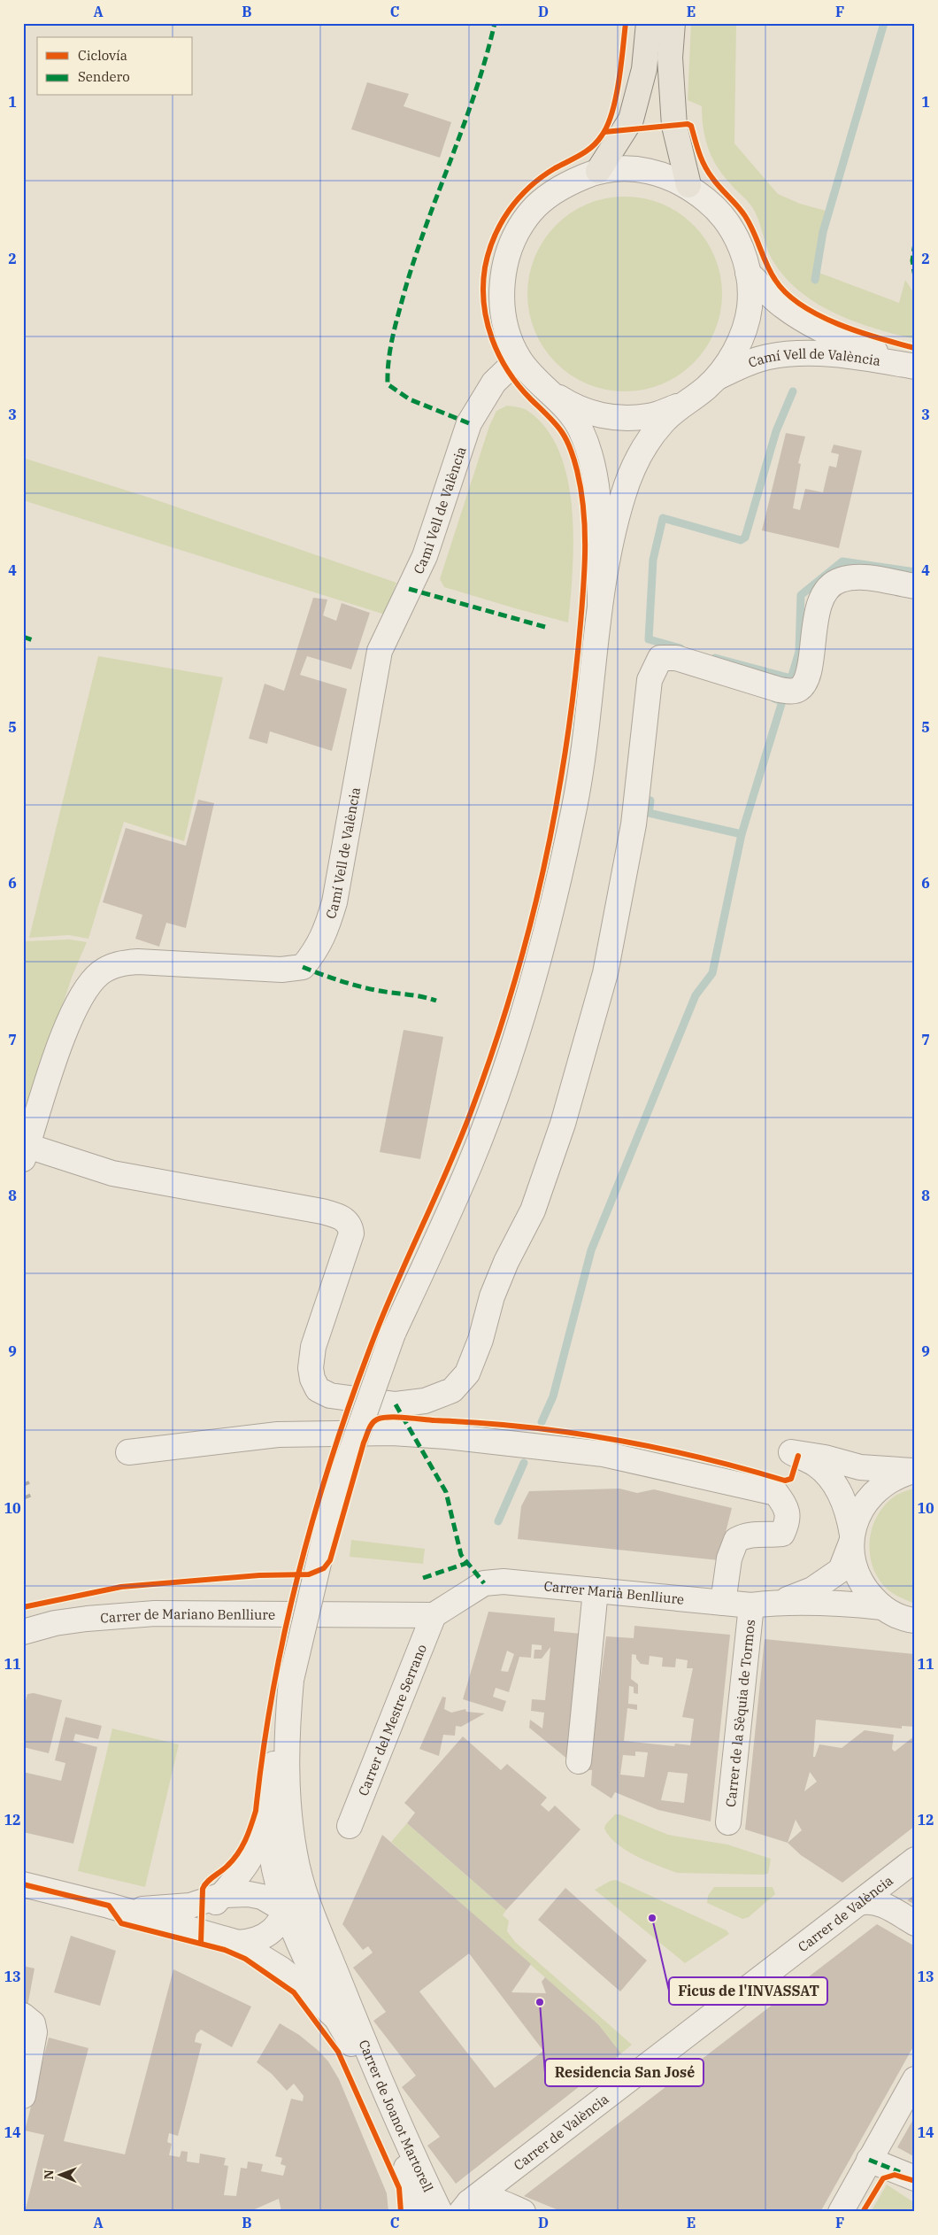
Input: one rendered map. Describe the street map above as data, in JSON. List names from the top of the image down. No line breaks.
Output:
{"streets":{"street":["Camí Vell de València","Carrer Marià Benlliure","Carrer de Mariano Benlliure","Carrer de la Sèquia de Tormos","Carrer del Mestre Serrano","Carrer de València","Carrer de Joanot Martorell"]},"crossings":[["Carrer Marià Benlliure","Carrer de Mariano Benlliure"],["Carrer Marià Benlliure","Carrer de la Sèquia de Tormos"],["Carrer Marià Benlliure","Carrer del Mestre Serrano"],["Carrer de Mariano Benlliure","Carrer del Mestre Serrano"]],"places":["Ficus de l'INVASSAT","Residencia San José"],"legend":["Ciclovía","Sendero"],"north":"left","grid":{"columns":["A","B","C","D","E","F"],"rows":["1","2","3","4","5","6","7","8","9","10","11","12","13","14"]}}
